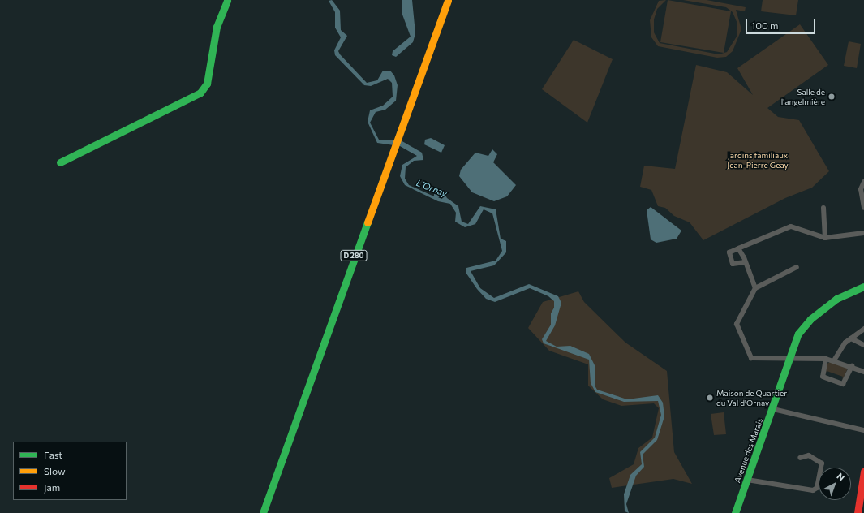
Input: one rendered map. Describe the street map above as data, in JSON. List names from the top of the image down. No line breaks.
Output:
{"streets":{"street":["D 280","Avenue des Marais"]},"water":["L'Ornay"],"parks":["Jardins familiaux Jean-Pierre Geay"],"places":["Salle de l'angelmière","Maison de Quartier du Val d'Ornay"],"legend":["Fast","Slow","Jam"],"scale_bar":"100 m","north":"top right"}
